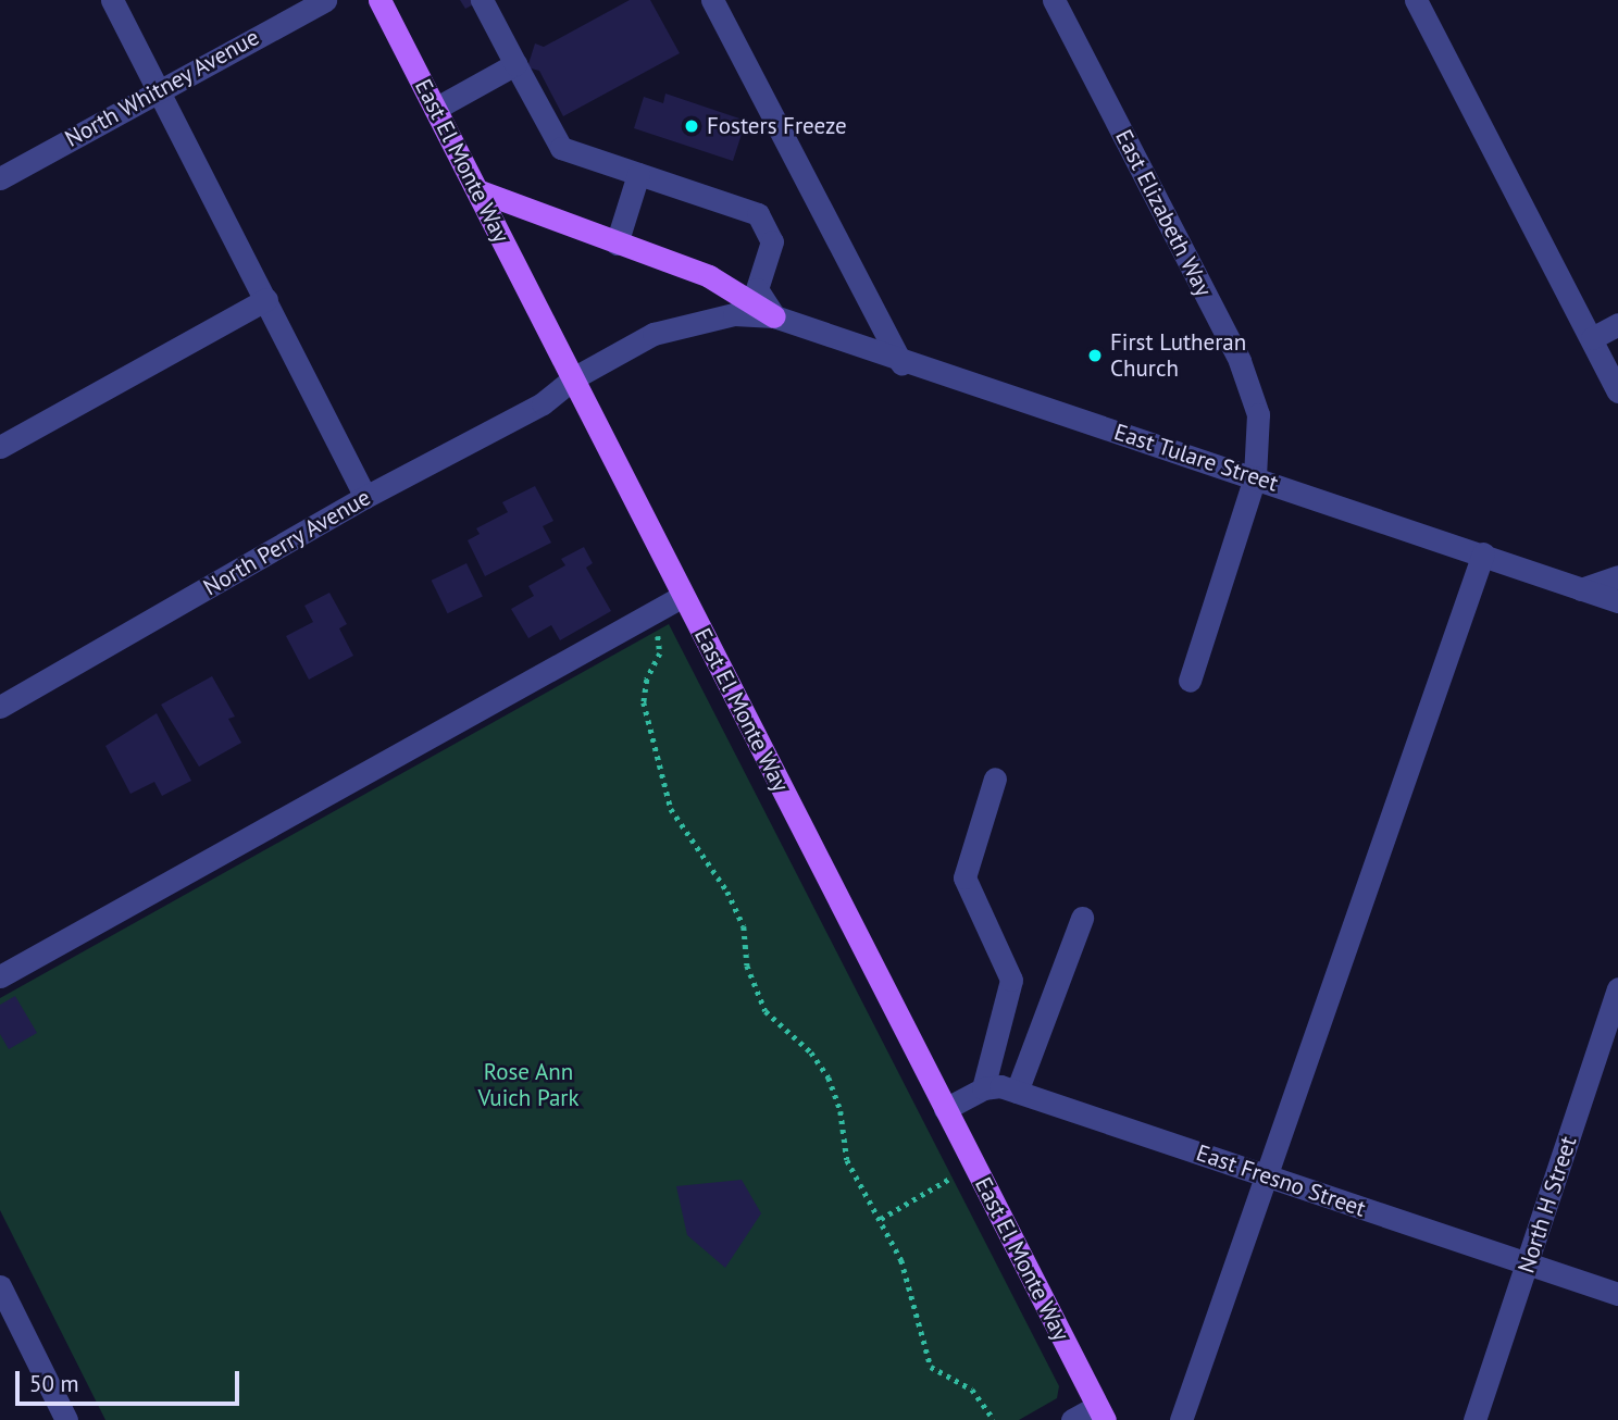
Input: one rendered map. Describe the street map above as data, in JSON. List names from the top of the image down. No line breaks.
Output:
{"streets":{"main road":["East El Monte Way"],"street":["North Whitney Avenue","East Elizabeth Way","East Tulare Street","North Perry Avenue","East Fresno Street","North H Street"]},"crossings":[["East El Monte Way","North Perry Avenue"],["East Elizabeth Way","East Tulare Street"],["East Tulare Street","North Perry Avenue"],["East Fresno Street","North H Street"]],"parks":["Rose Ann Vuich Park"],"places":["Fosters Freeze","First Lutheran Church"],"scale_bar":"50 m"}
